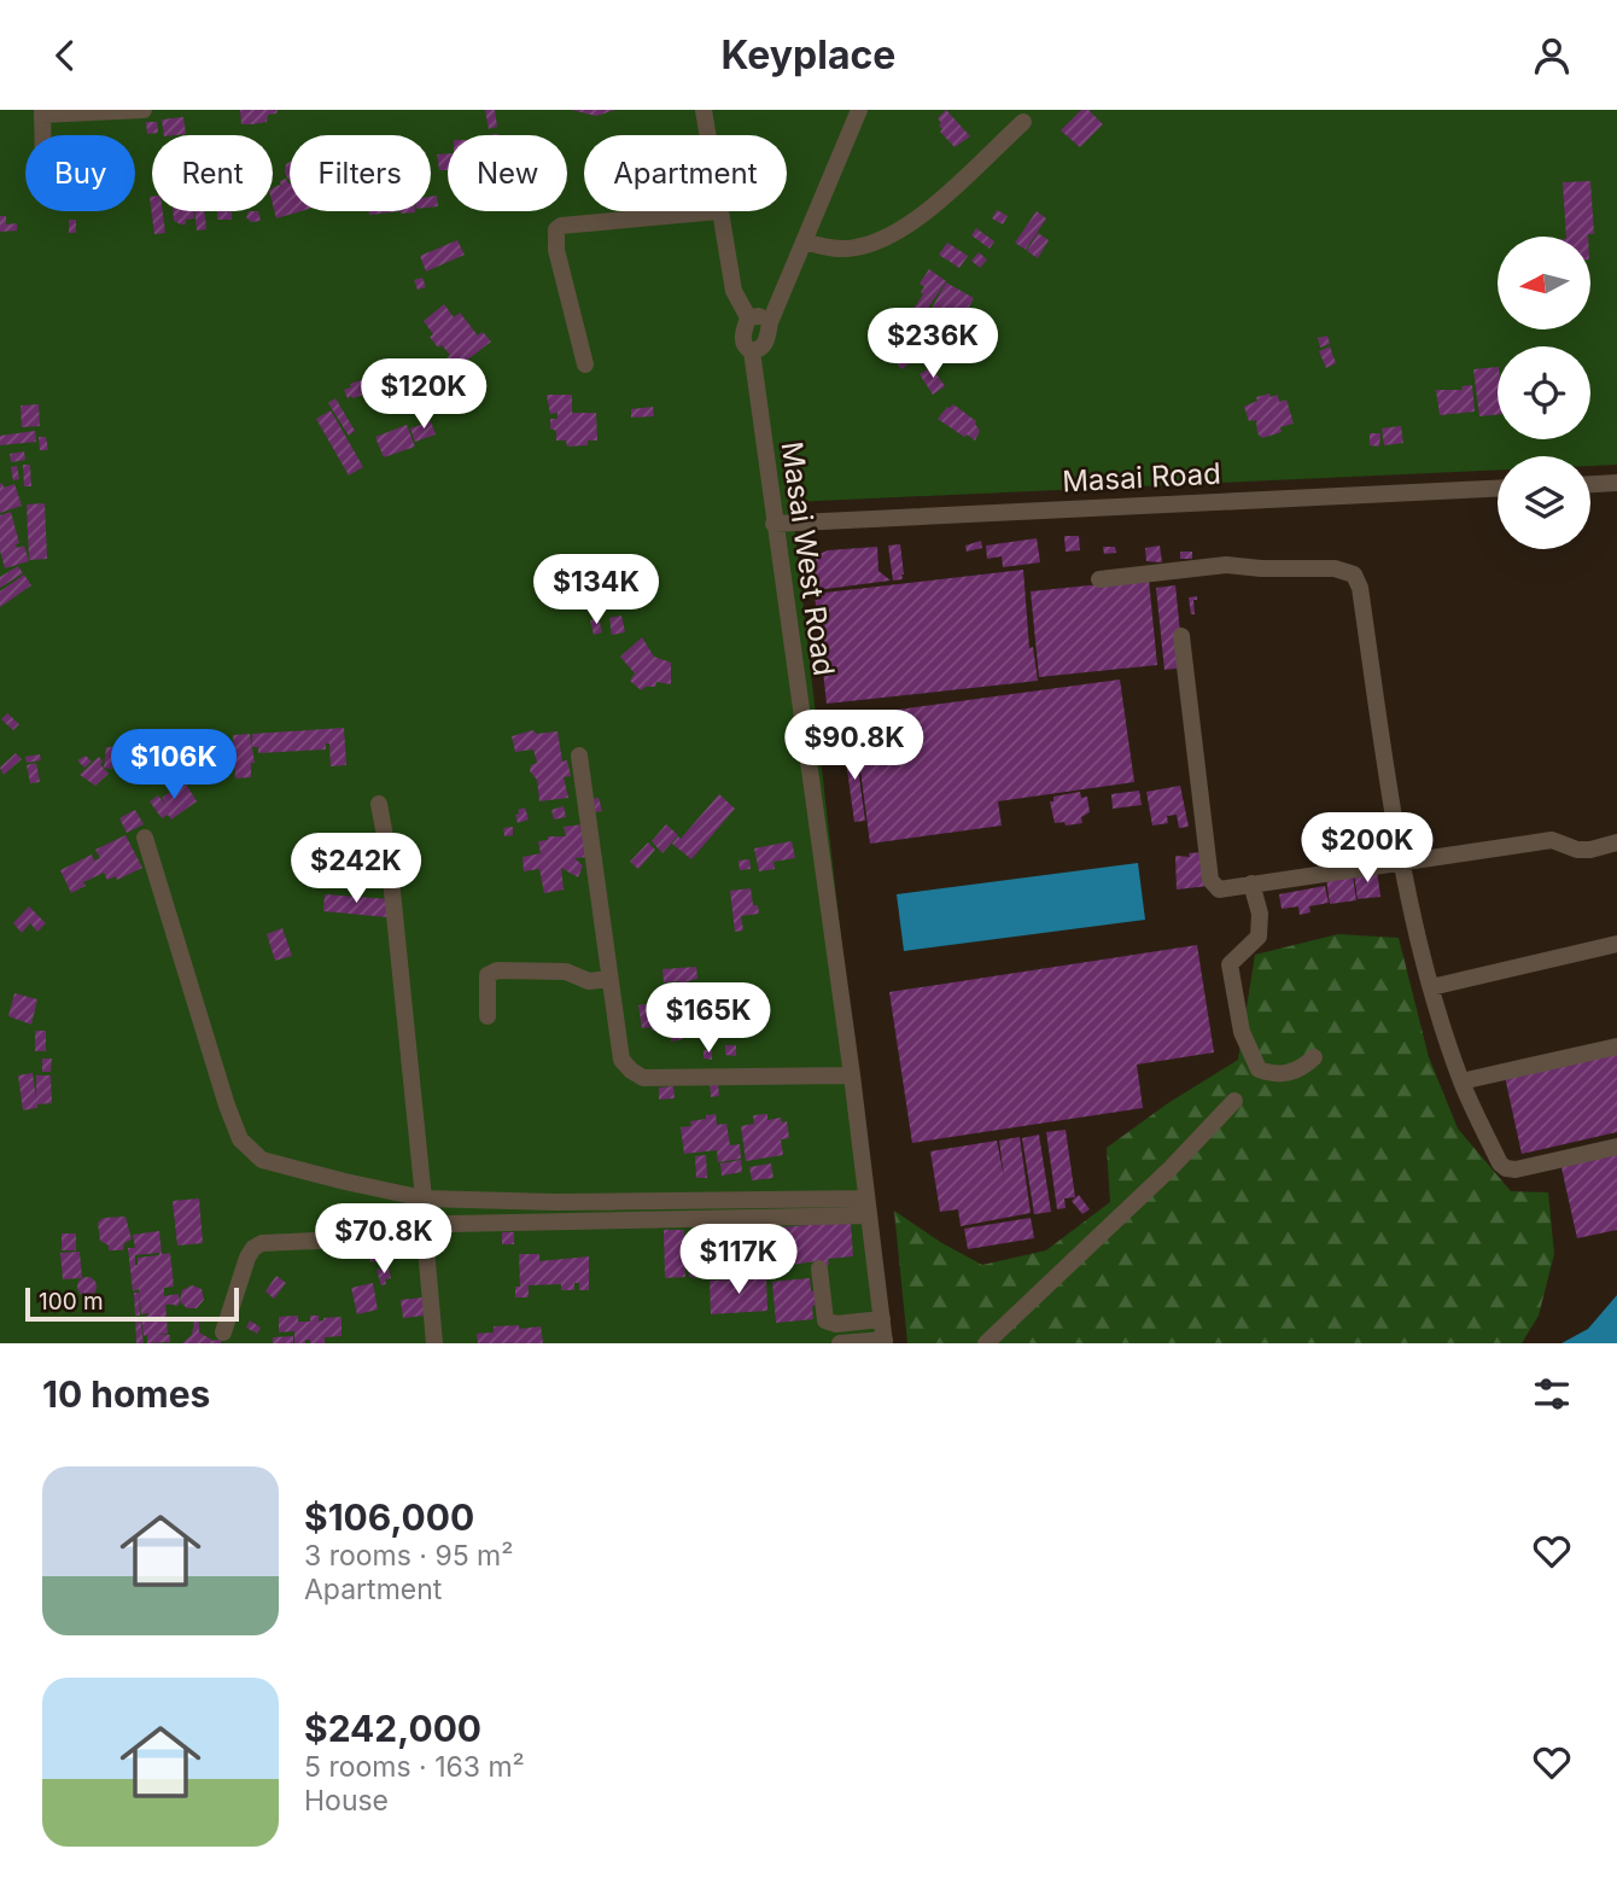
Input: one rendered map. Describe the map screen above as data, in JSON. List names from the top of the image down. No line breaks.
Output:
{"streets":{"street":["Masai Road","Masai West Road"]},"crossings":[["Masai Road","Masai West Road"]],"scale_bar":"100 m","north":"left","page":{"header":"Keyplace","chip":["Buy","Rent","Filters","New","Apartment"],"price":["$236K","$120K","$134K","$90.8K","$106K","$200K","$242K","$165K","$70.8K","$117K"],"scale":"100 m","heading":"10 homes","list":[{"name":"$106,000","note":"3 rooms · 95 m² · Apartment"},{"name":"$242,000","note":"5 rooms · 163 m² · House"}]}}
